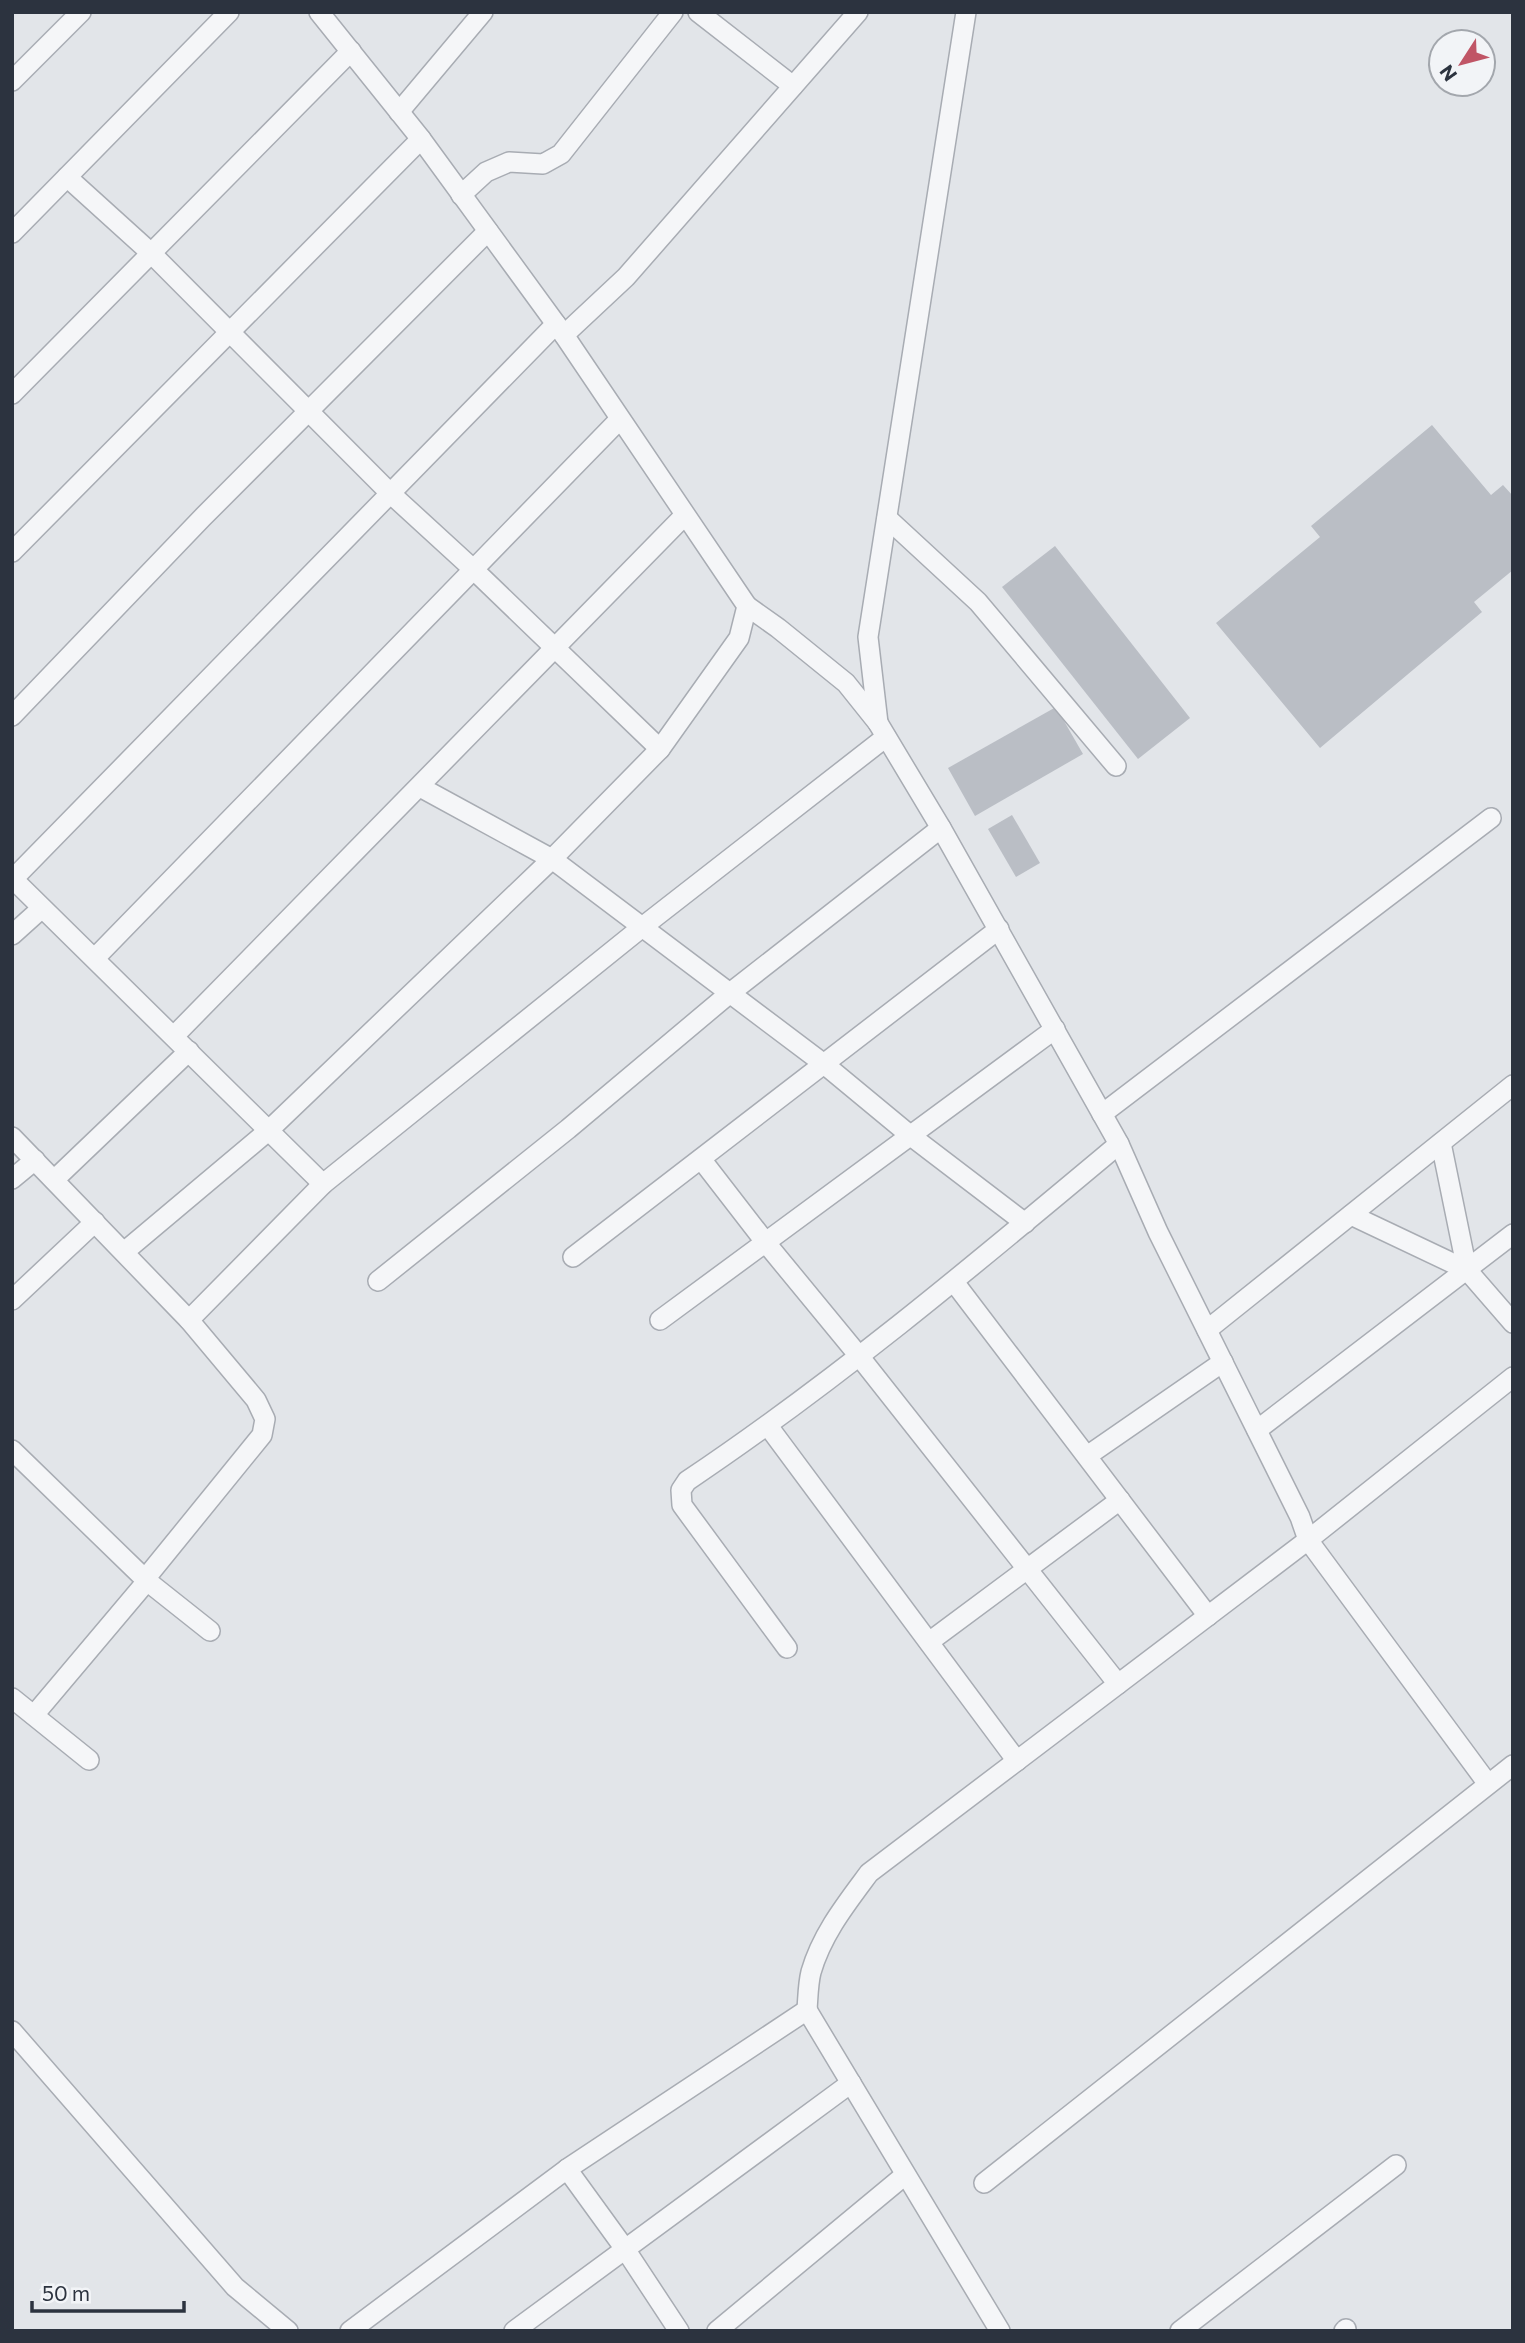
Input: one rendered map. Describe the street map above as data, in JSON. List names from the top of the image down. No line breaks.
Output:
{"scale_bar":"50 m","north":"bottom left"}
